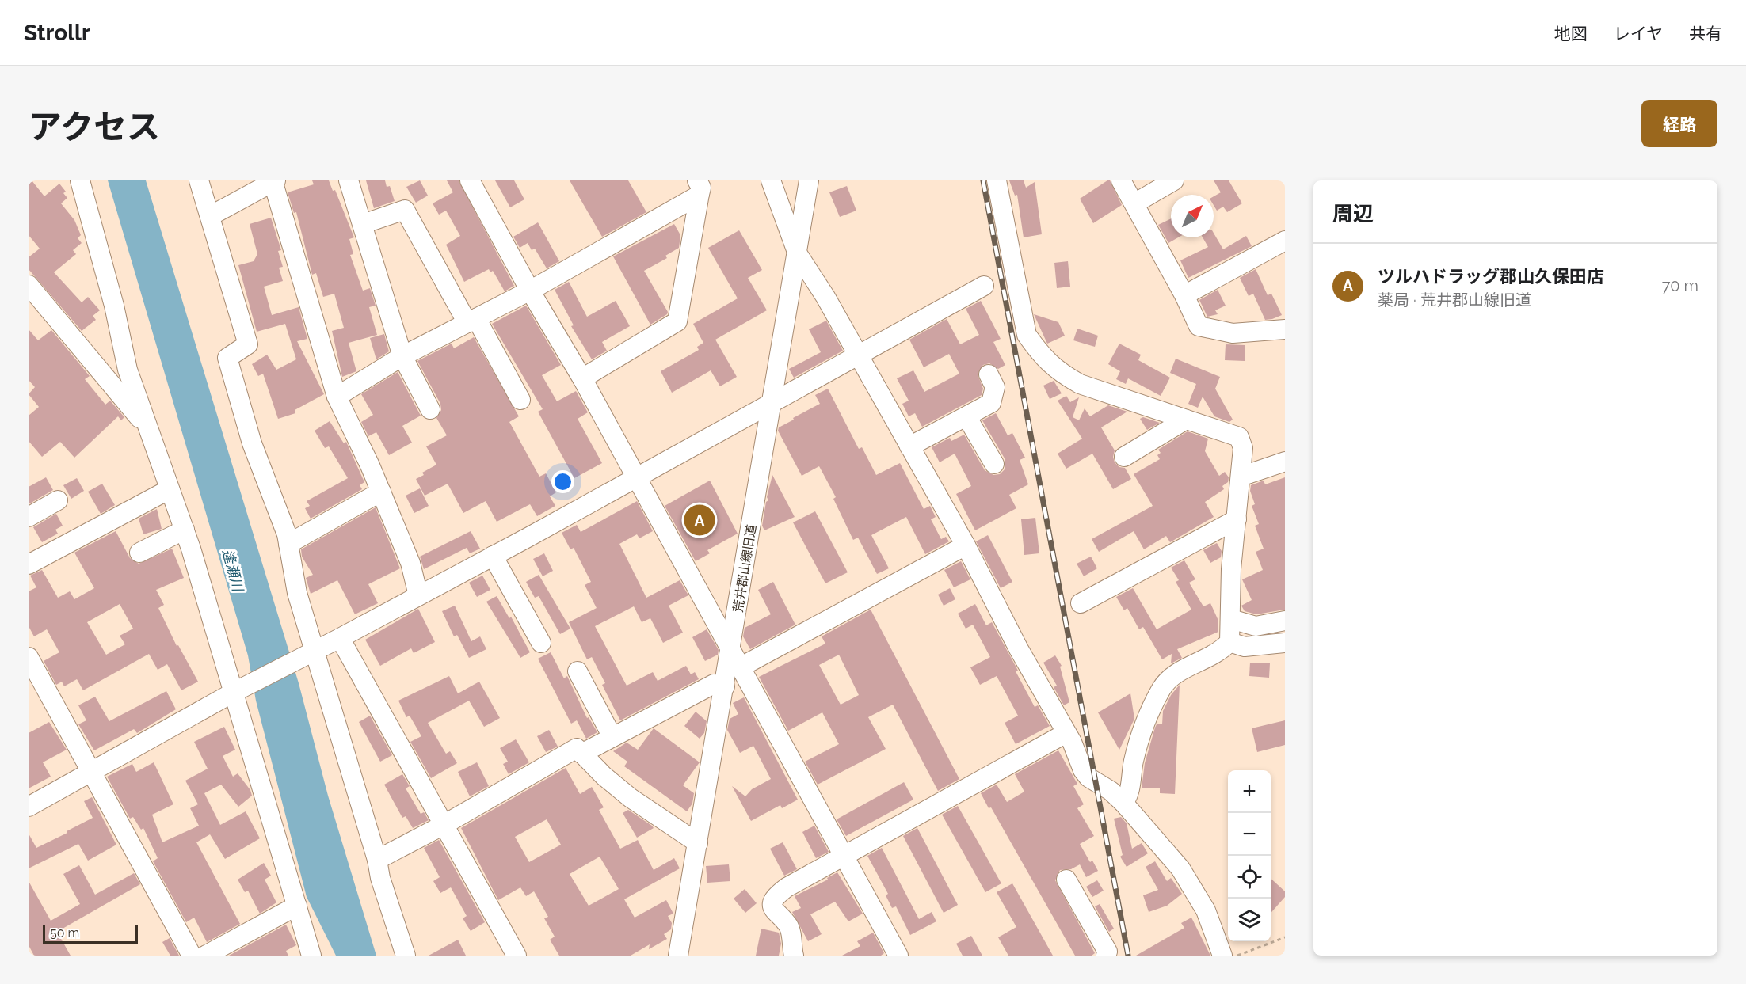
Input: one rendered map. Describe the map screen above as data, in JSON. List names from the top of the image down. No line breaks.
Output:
{"streets":{"street":["荒井郡山線旧道"]},"water":["逢瀬川"],"scale_bar":"50 m","north":"top right","page":{"header":"Strollr","nav":["地図","レイヤ","共有"],"title":"アクセス","buttons":"経路","heading":"周辺","list":[{"mark":"A","name":"ツルハドラッグ郡山久保田店","note":"薬局 · 荒井郡山線旧道","value":"70 m"}],"pins":"A","map_buttons":["+","−"],"scale":"50 m"}}
